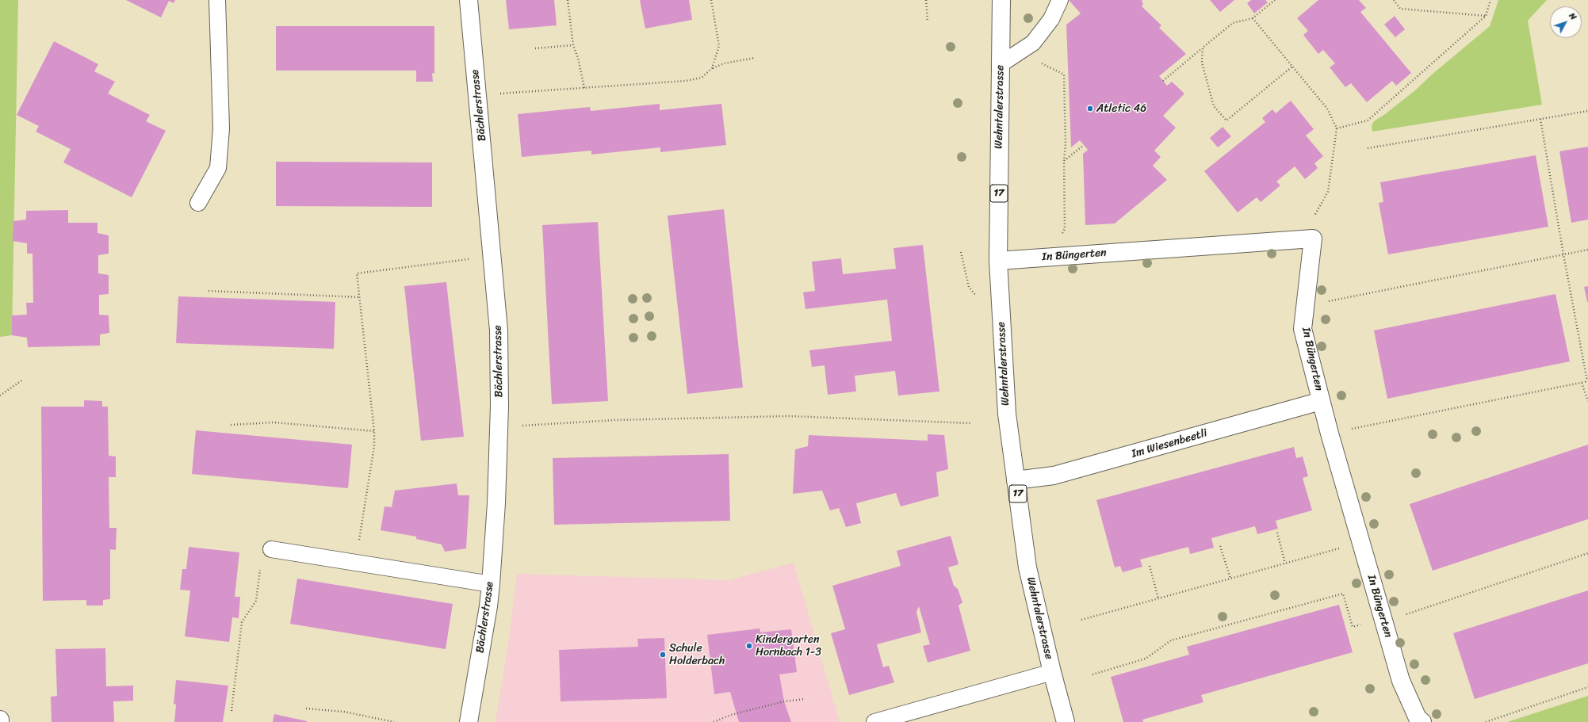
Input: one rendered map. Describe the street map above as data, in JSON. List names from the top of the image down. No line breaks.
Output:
{"streets":{"street":["Bächlerstrasse","Wehntalerstrasse","17","In Büngerten","Im Wiesenbeetli"]},"crossings":[["Wehntalerstrasse","In Büngerten"],["Wehntalerstrasse","Im Wiesenbeetli"],["In Büngerten","Im Wiesenbeetli"]],"places":["Atletic 46","Kindergarten Hornbach 1-3","Schule Holderbach"],"north":"top right"}
